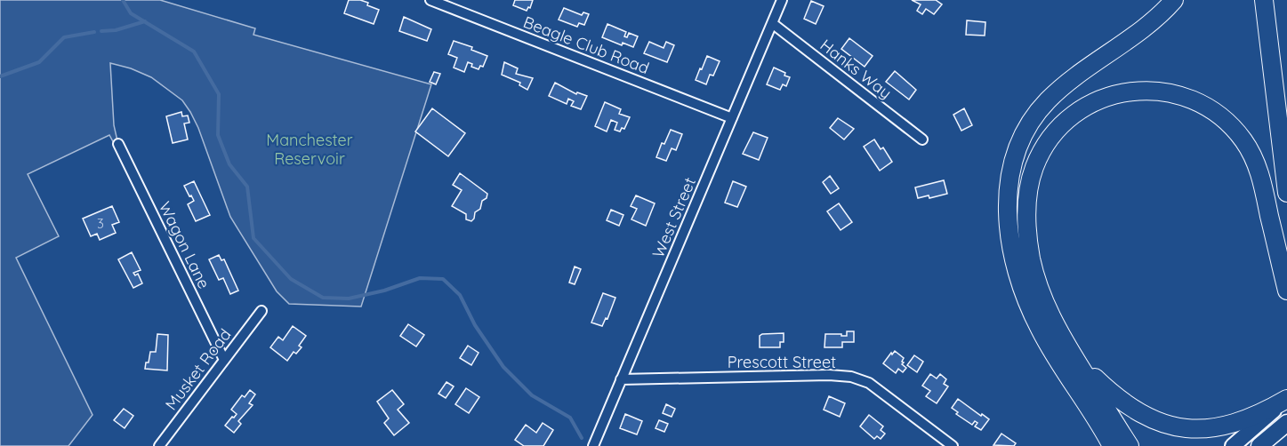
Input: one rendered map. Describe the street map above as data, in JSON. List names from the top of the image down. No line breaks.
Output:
{"streets":{"street":["Beagle Club Road","Hanks Way","West Street","Wagon Lane","Prescott Street","Musket Road"]},"crossings":[["Beagle Club Road","West Street"],["Hanks Way","West Street"],["West Street","Prescott Street"],["Wagon Lane","Musket Road"]],"parks":["Manchester Reservoir"],"house_numbers":["3"]}
